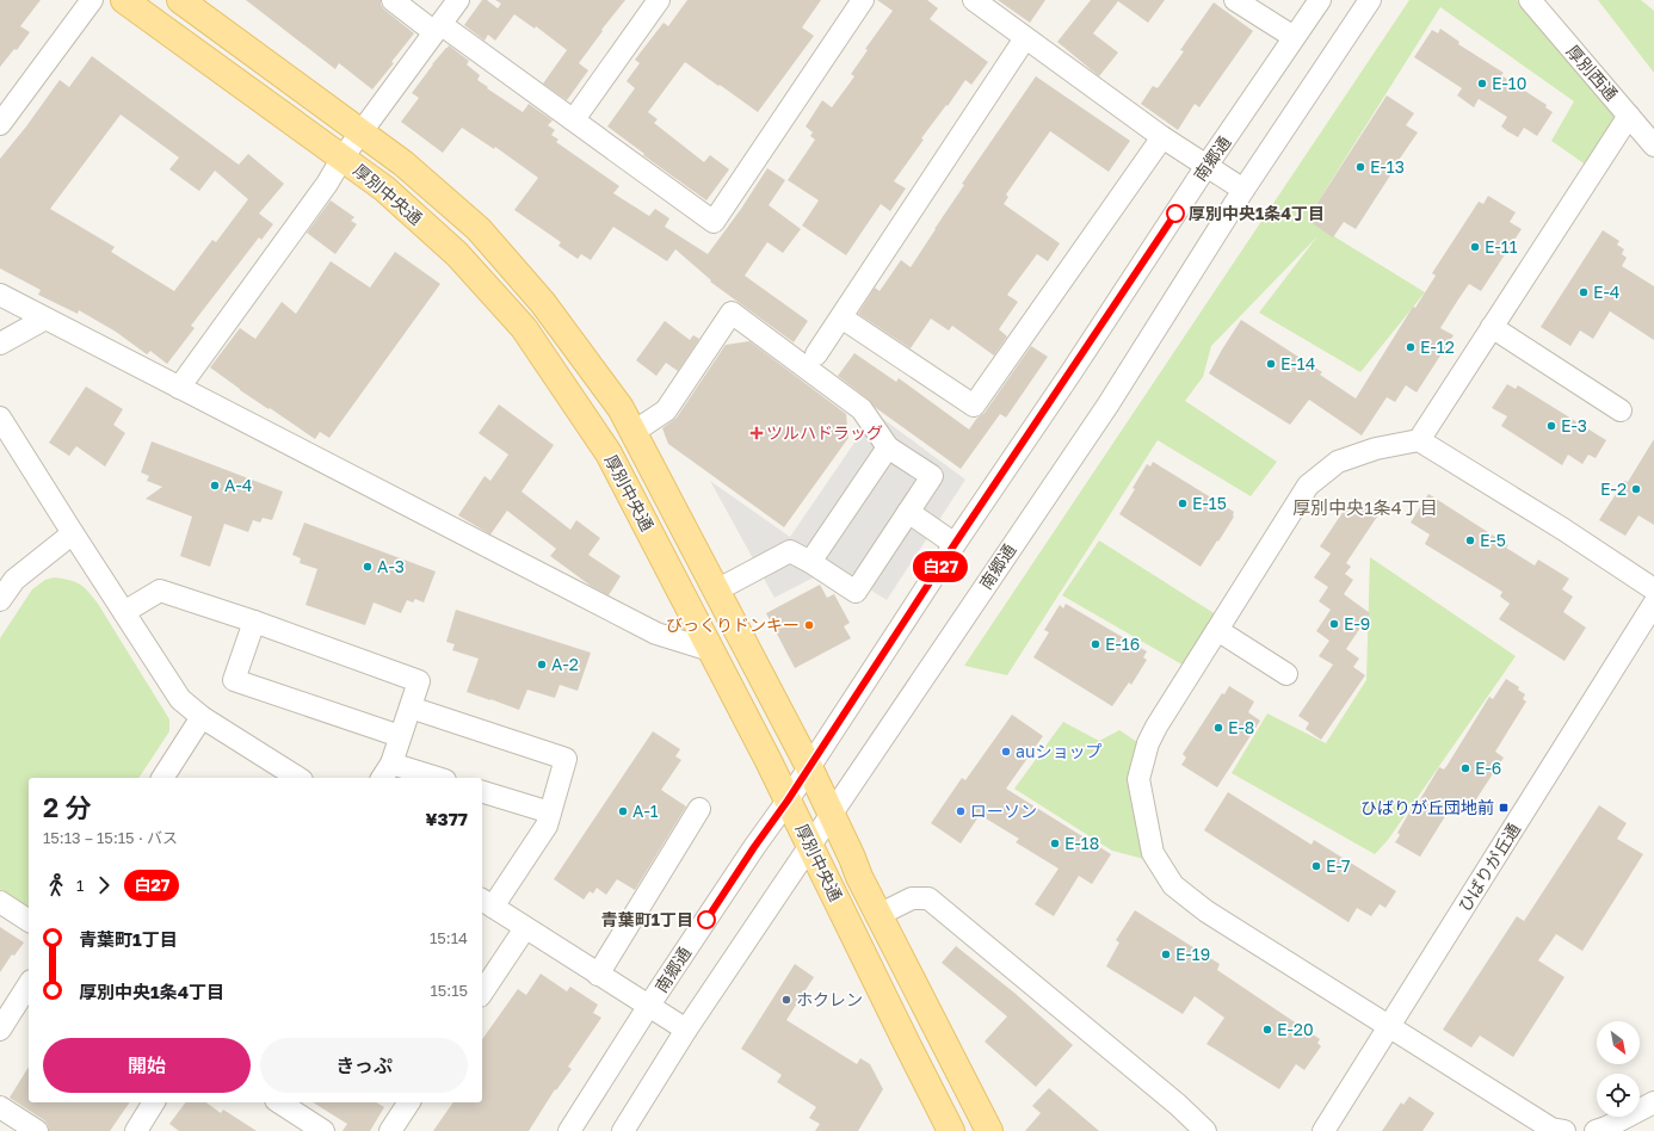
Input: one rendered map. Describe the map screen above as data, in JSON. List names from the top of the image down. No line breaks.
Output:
{"streets":{"main road":["厚別中央通"],"street":["厚別西通","南郷通","ひばりが丘通"]},"crossings":[["南郷通","厚別中央通"]],"districts":["厚別中央1条4丁目"],"places":{"other":["E-10","E-13","厚別中央1条4丁目","E-11","E-4","E-12","E-14","E-3","A-4","E-2","E-15","E-5","A-3","E-9","びっくりドンキー","E-16","A-2","E-8","auショップ","E-6","A-1","ローソン","E-18","E-7","青葉町1丁目","E-19","ホクレン","E-20"],"health":["ツルハドラッグ"],"transit":["ひばりが丘団地前"]},"lines":["bus line 白27"],"north":"bottom right","page":{"on_map":"白27","heading":["2 分","15:13 – 15:15 · バス","¥377"],"legs":["1","白27"],"list":[{"name":"青葉町1丁目","value":"15:14"},{"name":"厚別中央1条4丁目","value":"15:15"}],"buttons":["開始","きっぷ"]}}
